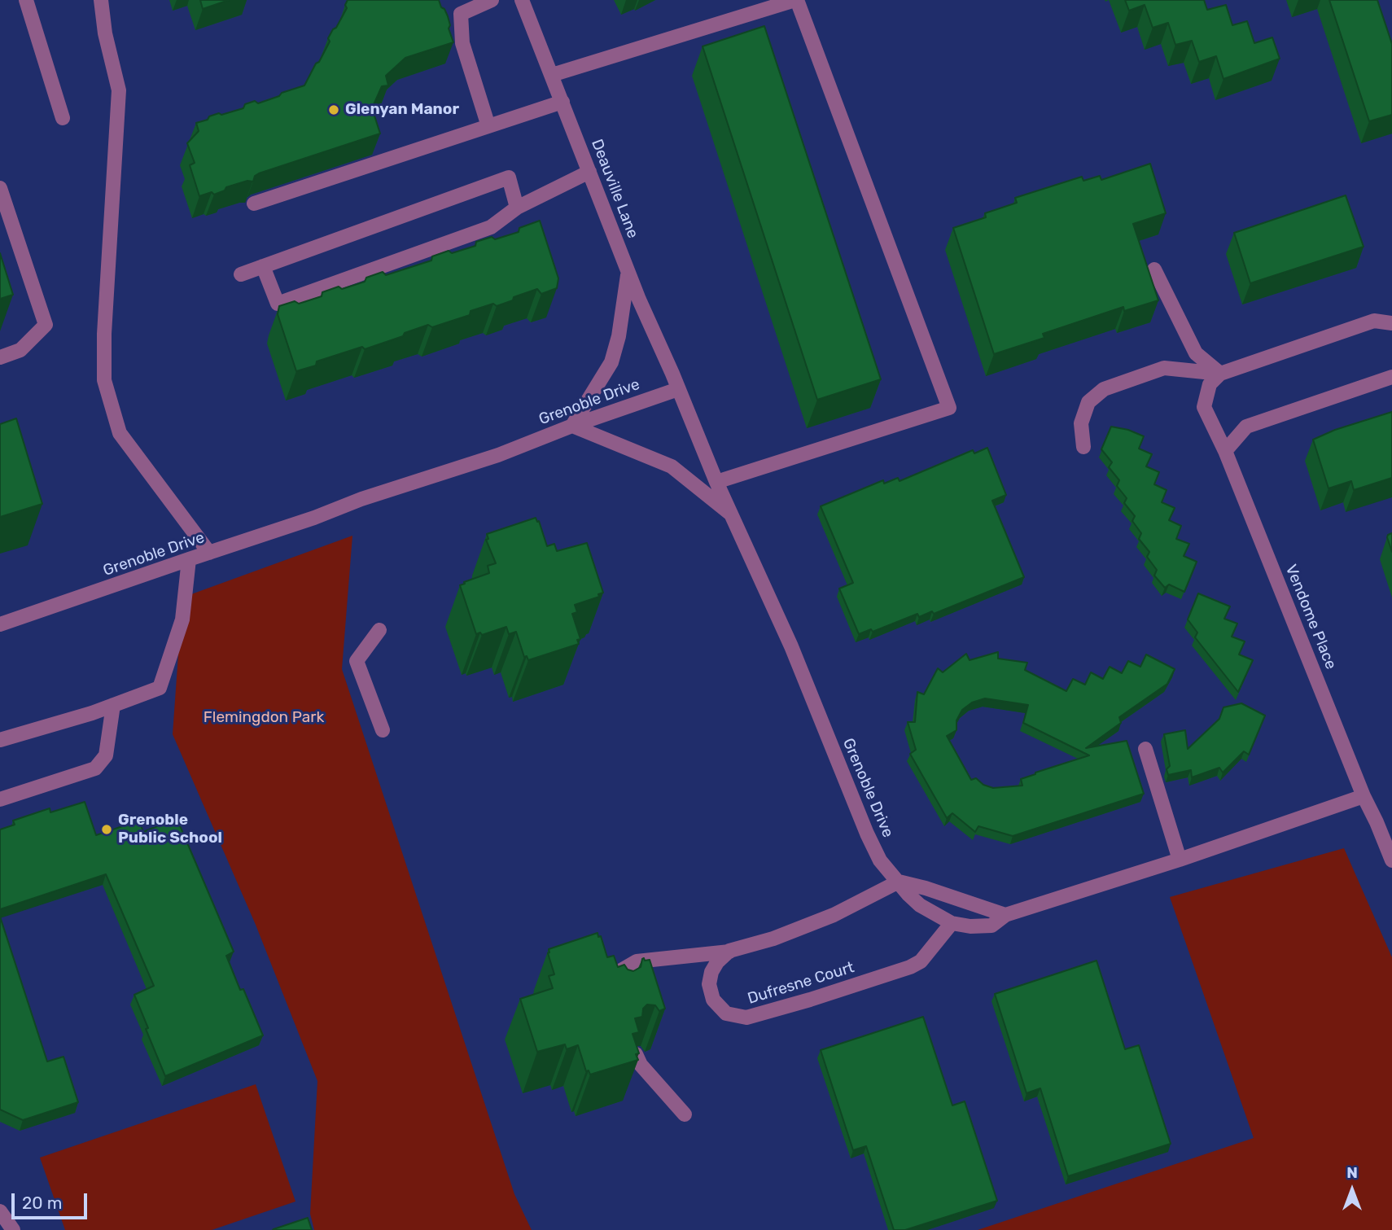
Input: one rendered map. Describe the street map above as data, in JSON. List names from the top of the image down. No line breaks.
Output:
{"streets":{"street":["Deauville Lane","Grenoble Drive","Vendome Place","Dufresne Court"]},"crossings":[["Deauville Lane","Grenoble Drive"],["Grenoble Drive","Vendome Place"],["Grenoble Drive","Dufresne Court"]],"parks":["Flemingdon Park"],"places":["Glenyan Manor","Grenoble Public School"],"scale_bar":"20 m","north":"top"}
